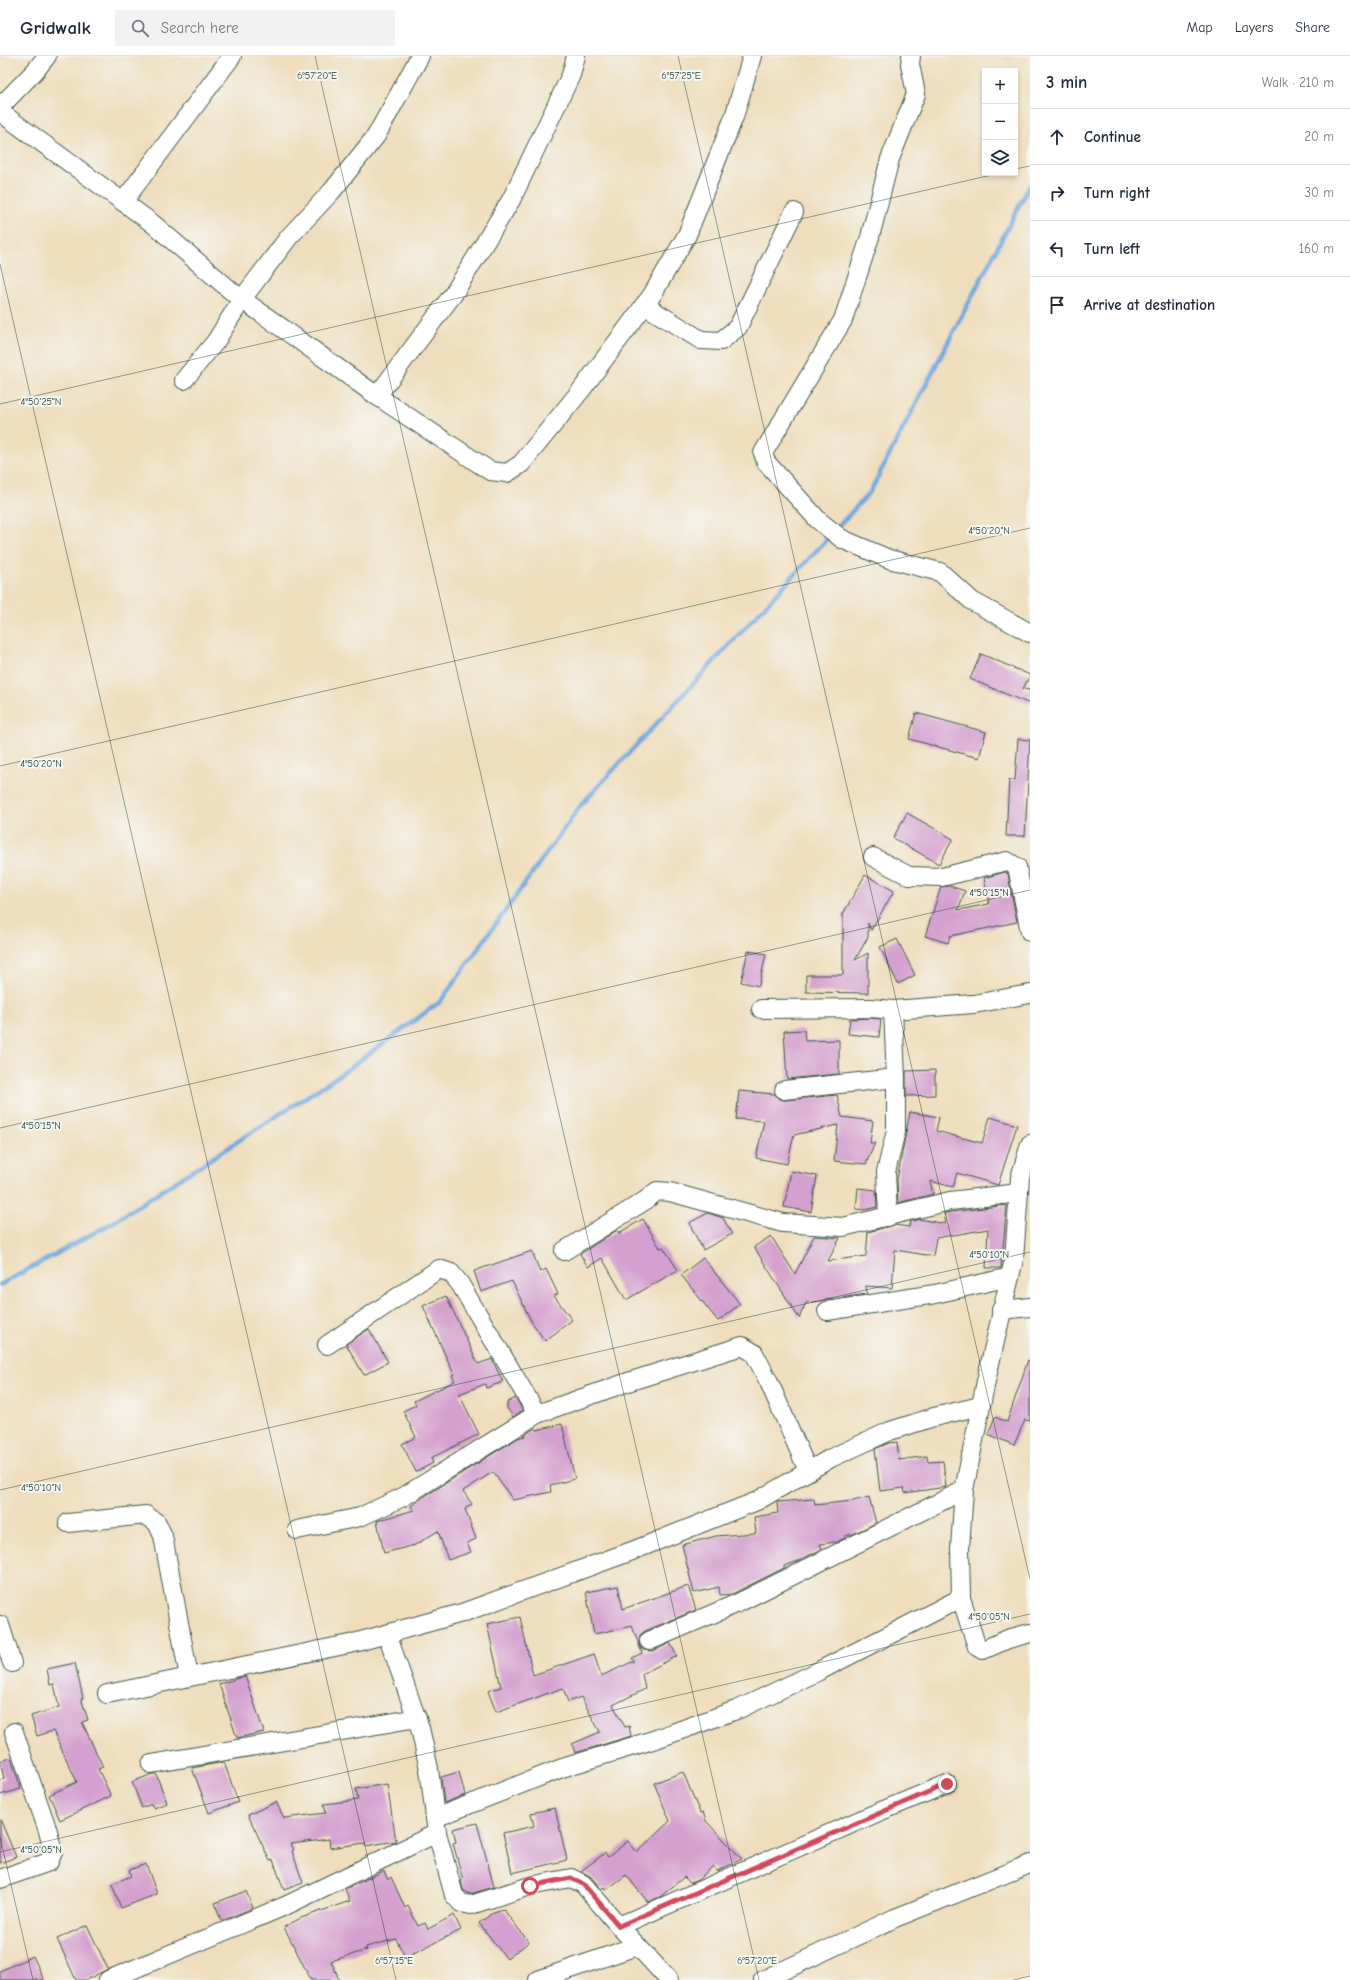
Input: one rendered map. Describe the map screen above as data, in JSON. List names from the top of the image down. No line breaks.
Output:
{"page":{"header":"Gridwalk","search":"Search here","nav":["Map","Layers","Share"],"heading":["3 min","Walk · 210 m"],"map_buttons":["+","−"],"list":[["Continue","20 m"],["Turn right","30 m"],["Turn left","160 m"],"Arrive at destination"]},"coordinates":["6°57'20\"E","6°57'25\"E","4°50'25\"N","4°50'20\"N","4°50'15\"N","4°50'10\"N","4°50'05\"N","6°57'15\"E"]}
